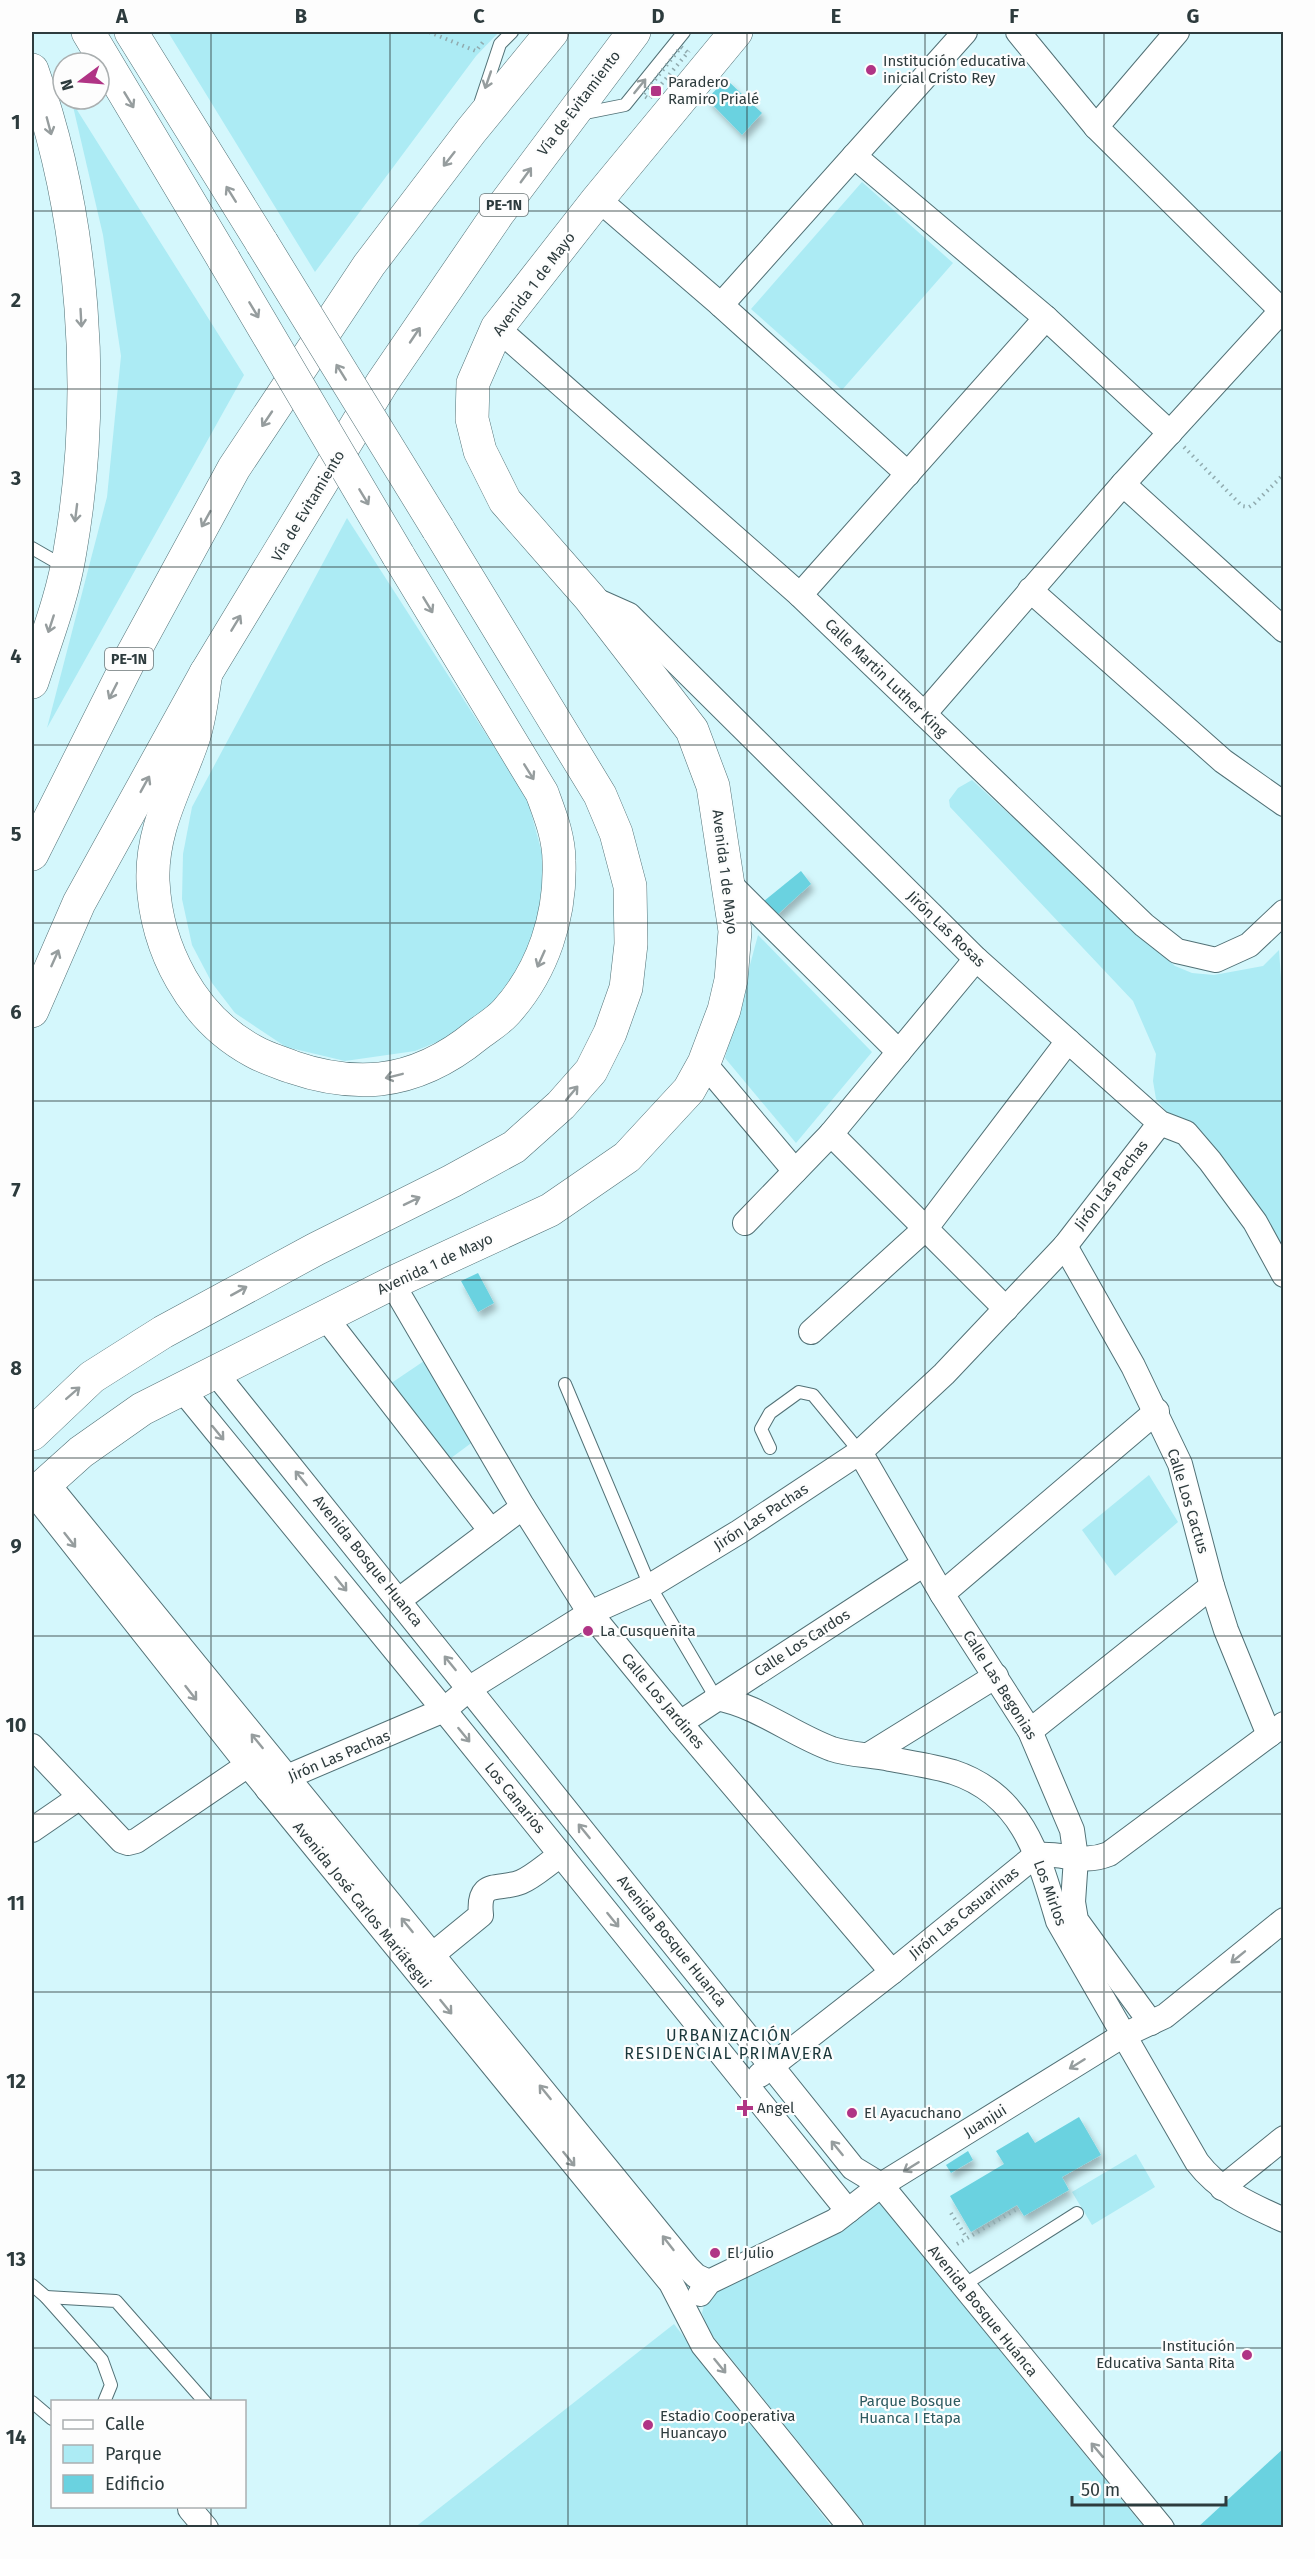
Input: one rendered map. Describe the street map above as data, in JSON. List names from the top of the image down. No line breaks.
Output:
{"streets":{"main road":["Vía de Evitamiento","PE-1N","Avenida 1 de Mayo"],"street":["Calle Martin Luther King","Jirón Las Rosas","Jirón Las Pachas","Calle Los Cactus","Avenida Bosque Huanca","Calle Los Cardos","Calle Las Begonias","Calle Los Jardines","Los Canarios","Los Mirlos","Avenida José Carlos Mariátegui","Jirón Las Casuarinas","Juanjui"]},"crossings":[["Avenida 1 de Mayo","Calle Martin Luther King"],["Avenida 1 de Mayo","Jirón Las Rosas"],["Avenida 1 de Mayo","Avenida Bosque Huanca"],["Avenida 1 de Mayo","Calle Los Jardines"],["Avenida 1 de Mayo","Los Canarios"],["Avenida 1 de Mayo","Avenida José Carlos Mariátegui"],["Jirón Las Rosas","Jirón Las Pachas"],["Jirón Las Pachas","Calle Los Cactus"],["Jirón Las Pachas","Avenida Bosque Huanca"],["Jirón Las Pachas","Calle Las Begonias"],["Jirón Las Pachas","Calle Los Jardines"],["Jirón Las Pachas","Los Canarios"],["Jirón Las Pachas","Avenida José Carlos Mariátegui"],["Avenida Bosque Huanca","Jirón Las Casuarinas"],["Avenida Bosque Huanca","Juanjui"],["Calle Los Cardos","Calle Las Begonias"],["Calle Los Cardos","Calle Los Jardines"],["Calle Los Cardos","Los Mirlos"],["Calle Las Begonias","Juanjui"],["Calle Los Jardines","Jirón Las Casuarinas"],["Los Canarios","Jirón Las Casuarinas"],["Los Canarios","Juanjui"],["Los Mirlos","Jirón Las Casuarinas"],["Los Mirlos","Juanjui"],["Avenida José Carlos Mariátegui","Juanjui"]],"one_way":["Avenida Bosque Huanca"],"districts":["URBANIZACIÓN RESIDENCIAL PRIMAVERA"],"parks":["Parque Bosque Huanca I Etapa"],"places":{"other":["Institución educativa inicial Cristo Rey","La Cusqueñita","El Ayacuchano","El Julio","Institución Educativa Santa Rita","Estadio Cooperativa Huancayo"],"transit":["Paradero Ramiro Prialé"],"health":["Angel"]},"legend":["Calle","Parque","Edificio"],"scale_bar":"50 m","north":"left","grid":{"columns":["A","B","C","D","E","F","G"],"rows":["1","2","3","4","5","6","7","8","9","10","11","12","13","14"]}}
